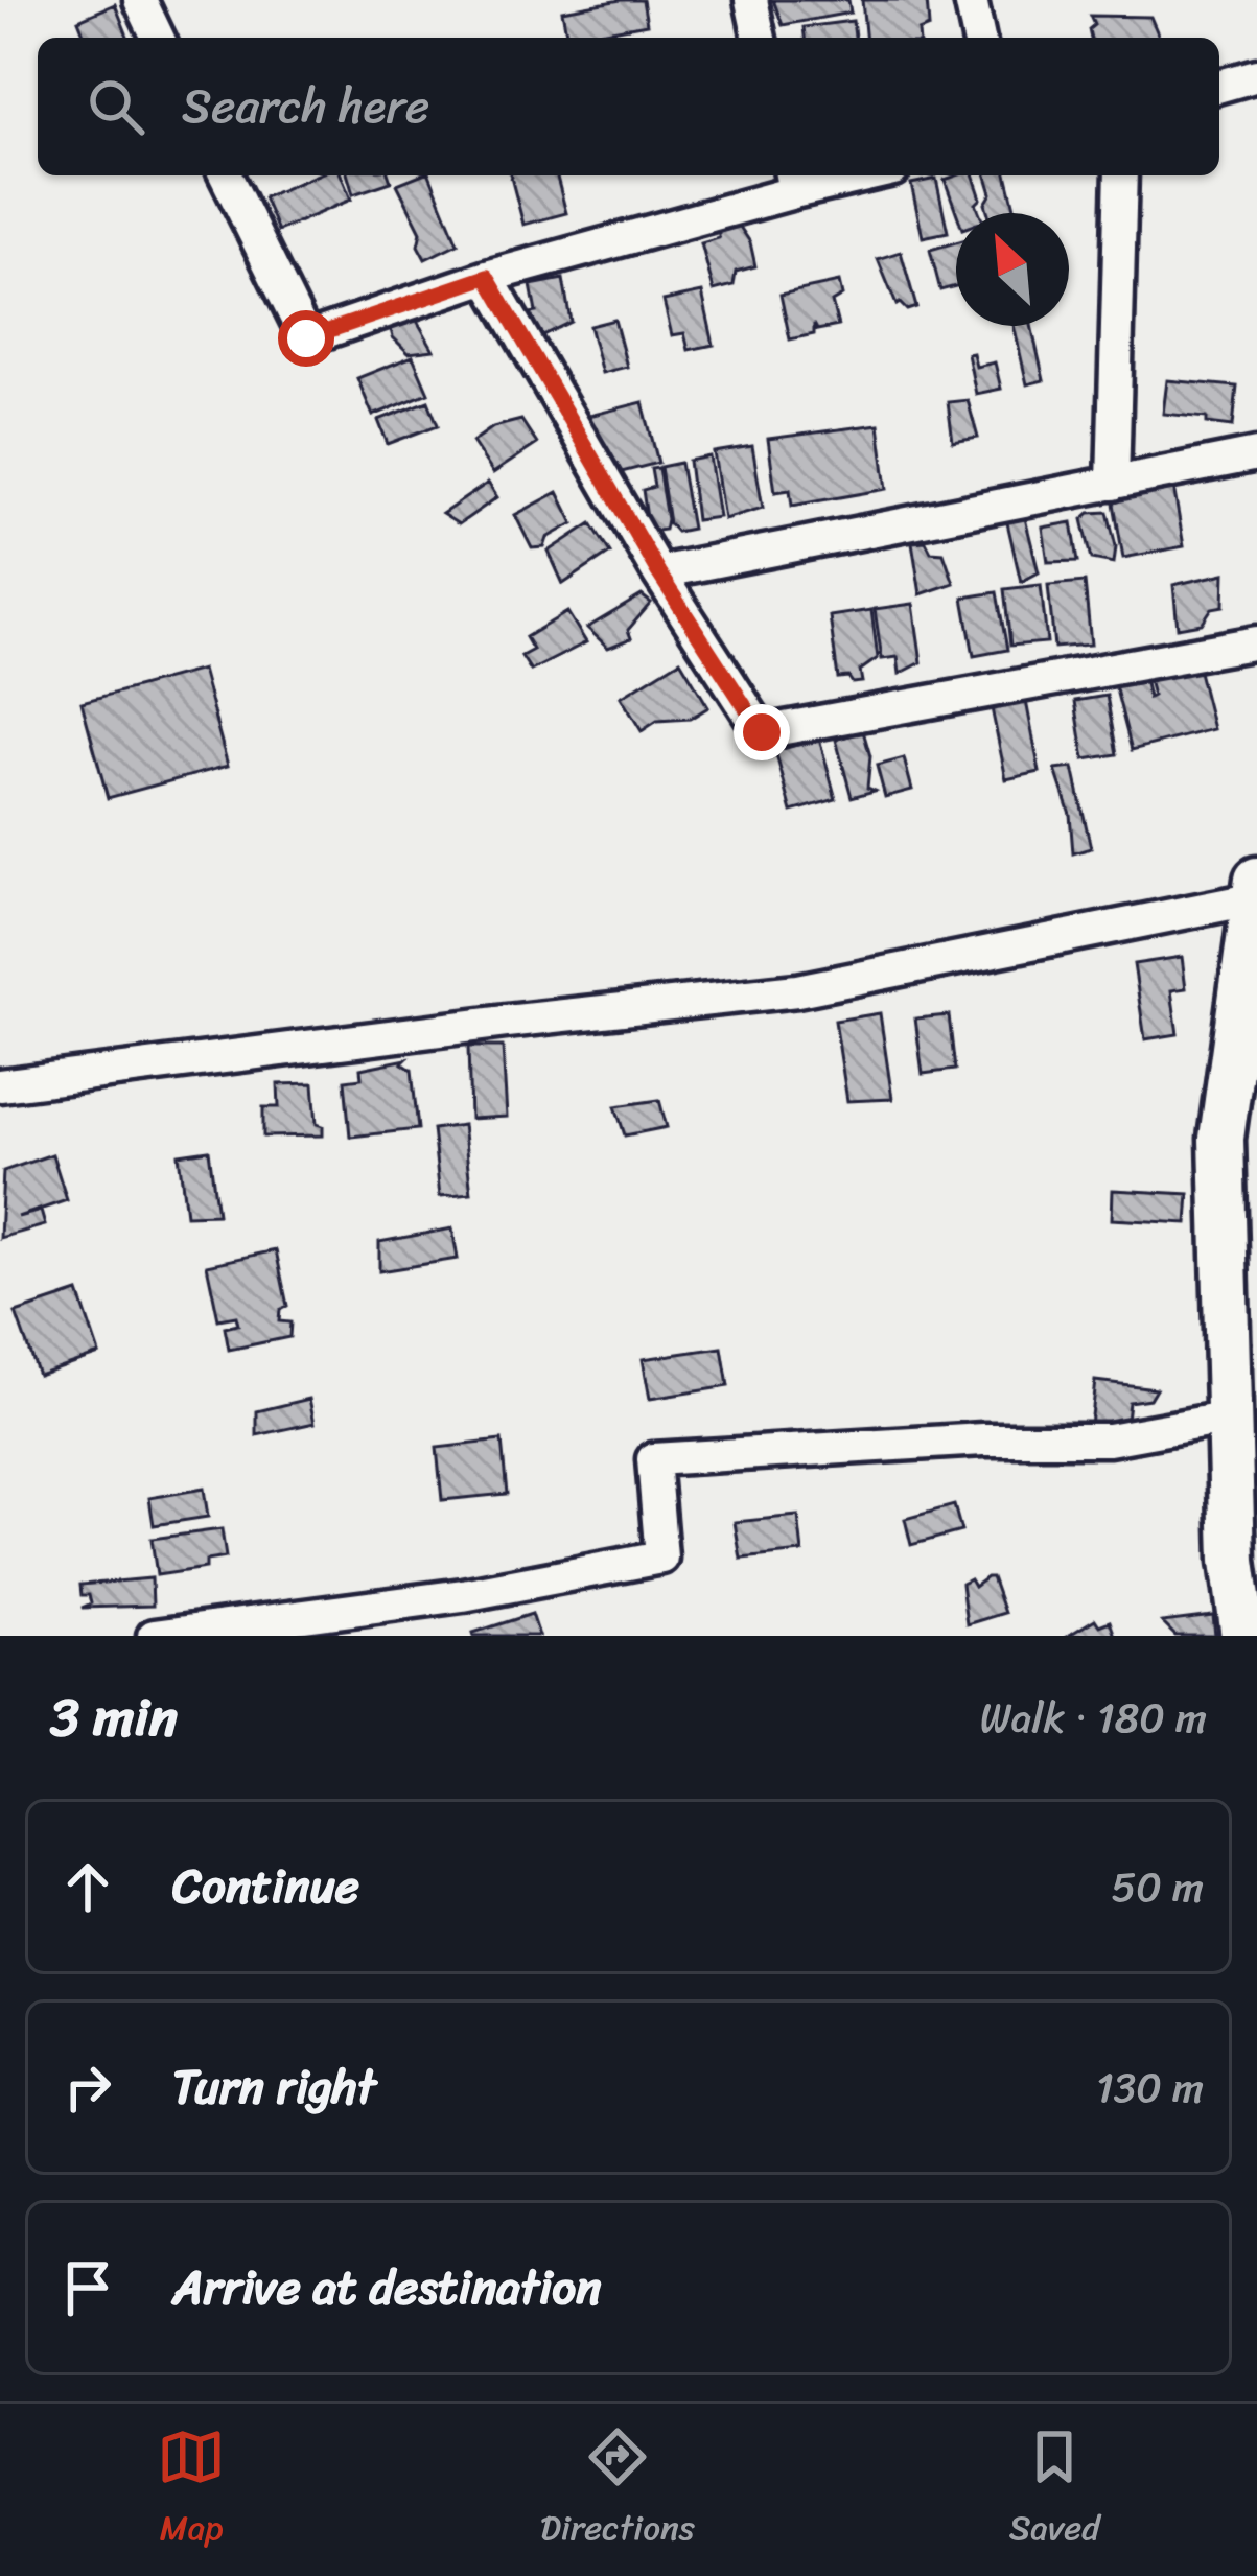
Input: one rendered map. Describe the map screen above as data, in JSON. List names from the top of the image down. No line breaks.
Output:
{"north":"top left","page":{"search":"Search here","heading":["3 min","Walk · 180 m"],"list":[["Continue","50 m"],["Turn right","130 m"],"Arrive at destination"],"nav":["Map","Directions","Saved"]}}
